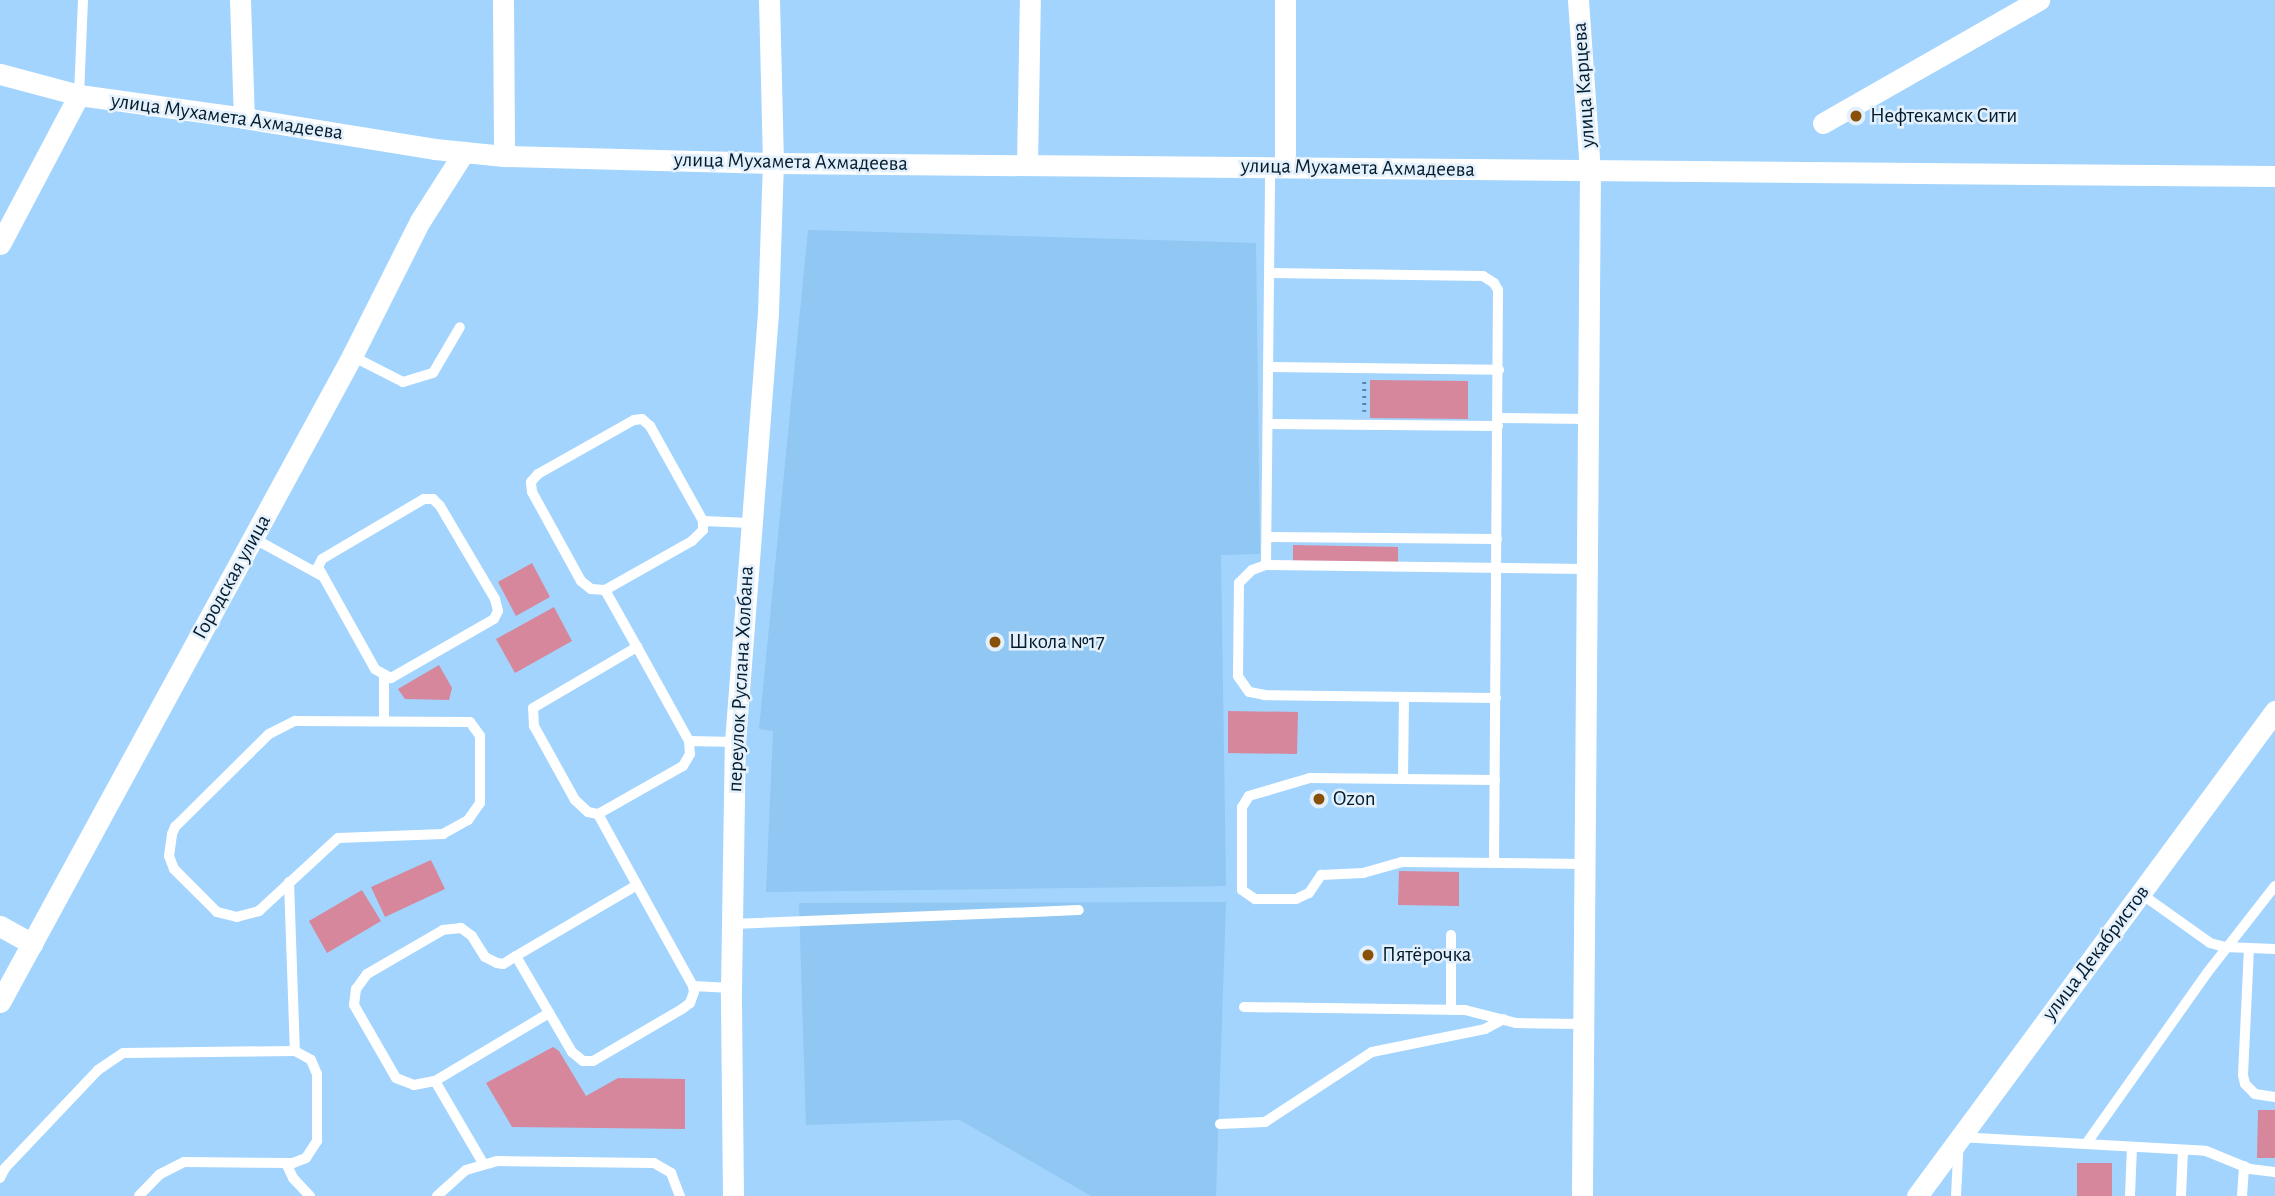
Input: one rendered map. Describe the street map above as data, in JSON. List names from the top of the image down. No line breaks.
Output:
{"streets":{"street":["улица Карцева","улица Мухамета Ахмадеева","Городская улица","переулок Руслана Холбана","улица Декабристов"]},"crossings":[["улица Карцева","улица Мухамета Ахмадеева"],["улица Мухамета Ахмадеева","Городская улица"],["улица Мухамета Ахмадеева","переулок Руслана Холбана"]],"places":["Нефтекамск Сити","Школа №17","Ozon","Пятёрочка"]}
